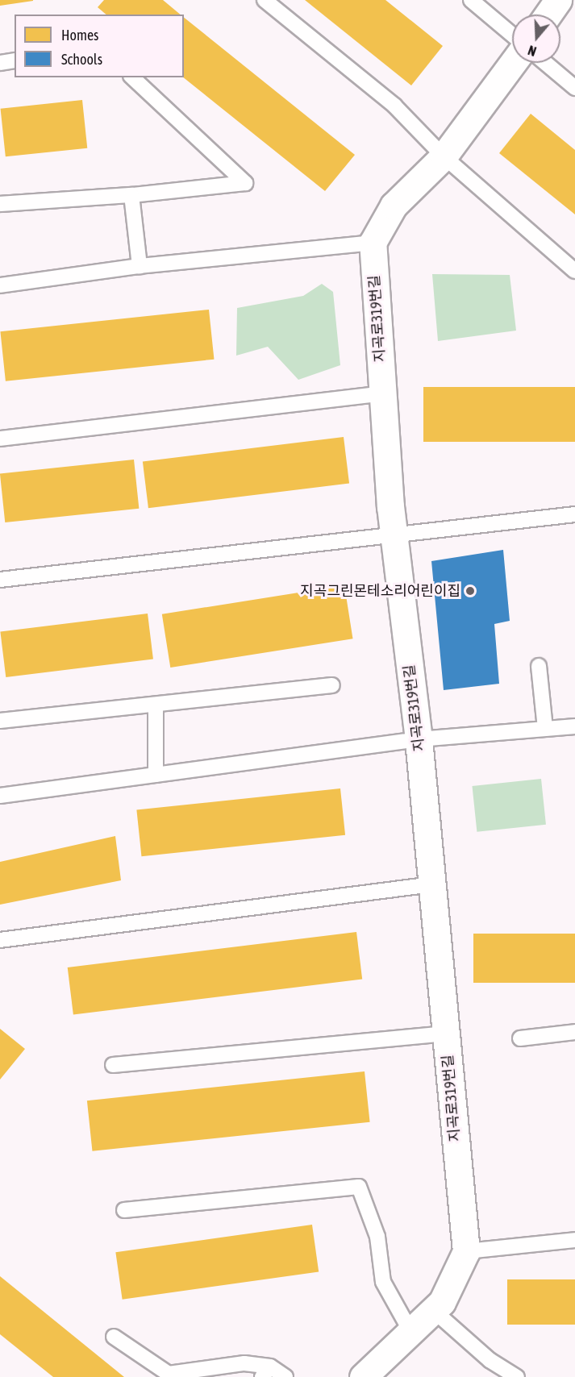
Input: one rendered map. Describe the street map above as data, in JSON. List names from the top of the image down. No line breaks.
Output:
{"streets":{"street":["지곡로319번길"]},"places":["지곡그린몬테소리어린이집"],"legend":["Homes","Schools"],"north":"bottom"}
